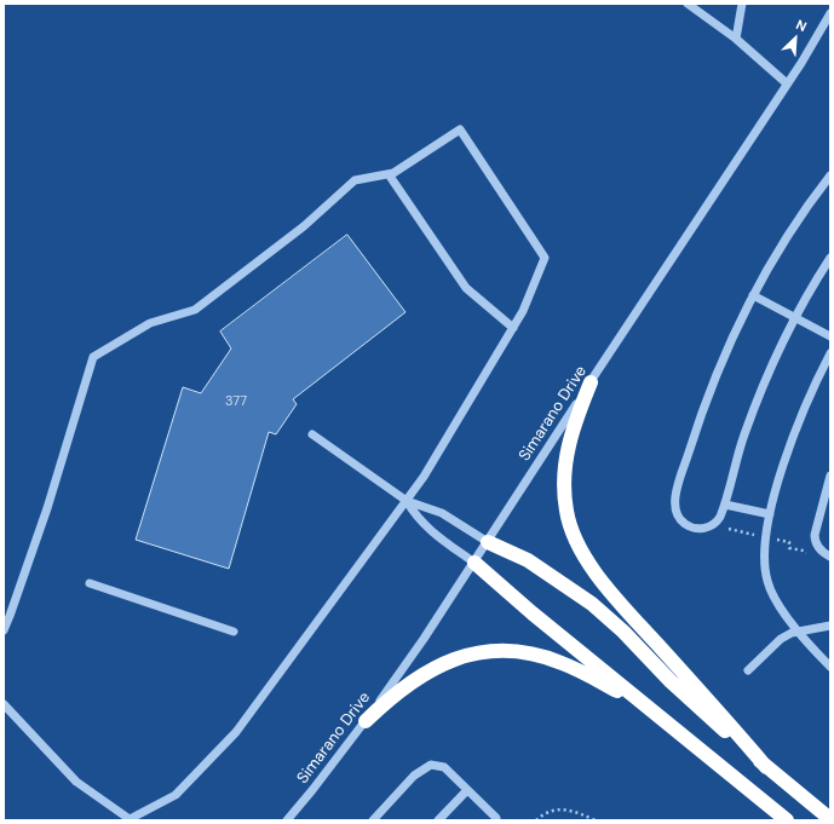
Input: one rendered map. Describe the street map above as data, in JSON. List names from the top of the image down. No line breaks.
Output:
{"streets":{"street":["Simarano Drive"]},"house_numbers":["377"],"north":"top right"}
